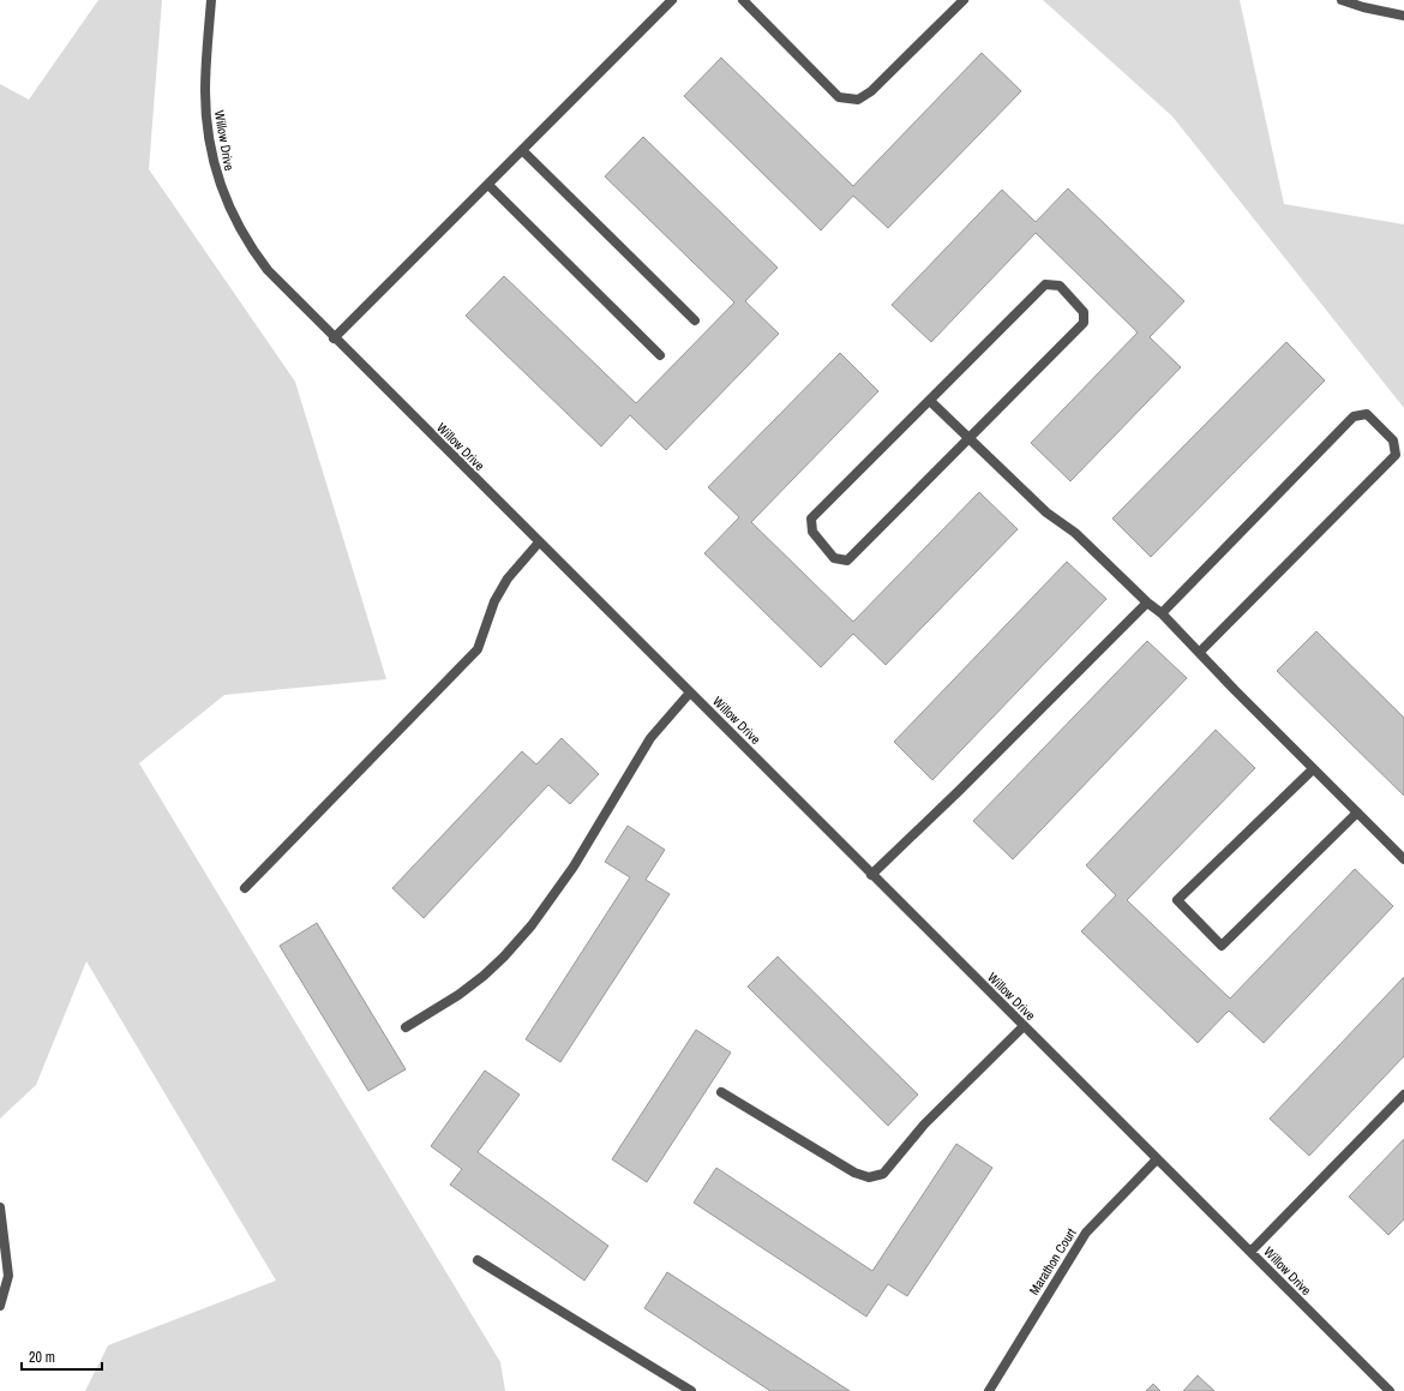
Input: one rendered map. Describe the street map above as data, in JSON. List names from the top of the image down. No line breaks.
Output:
{"streets":{"street":["Willow Drive","Marathon Court"]},"crossings":[["Willow Drive","Marathon Court"]],"scale_bar":"20 m"}
